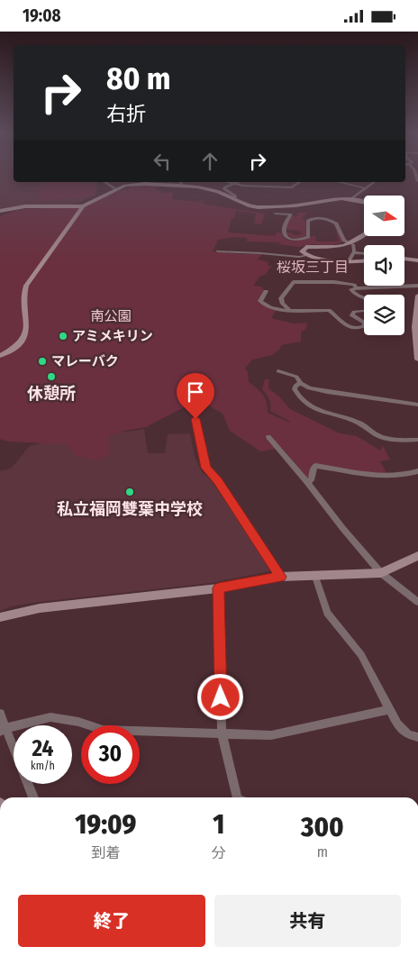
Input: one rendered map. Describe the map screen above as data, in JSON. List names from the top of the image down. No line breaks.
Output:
{"districts":["桜坂三丁目"],"parks":["南公園"],"places":["アミメキリン","マレーバク","休憩所","私立福岡雙葉中学校"],"north":"right","page":{"status":"19:08","turn":["80 m","右折"],"speed":"24 km/h","limit":"30","eta":["19:09","到着","1","分","300","m"],"buttons":["終了","共有"]}}
